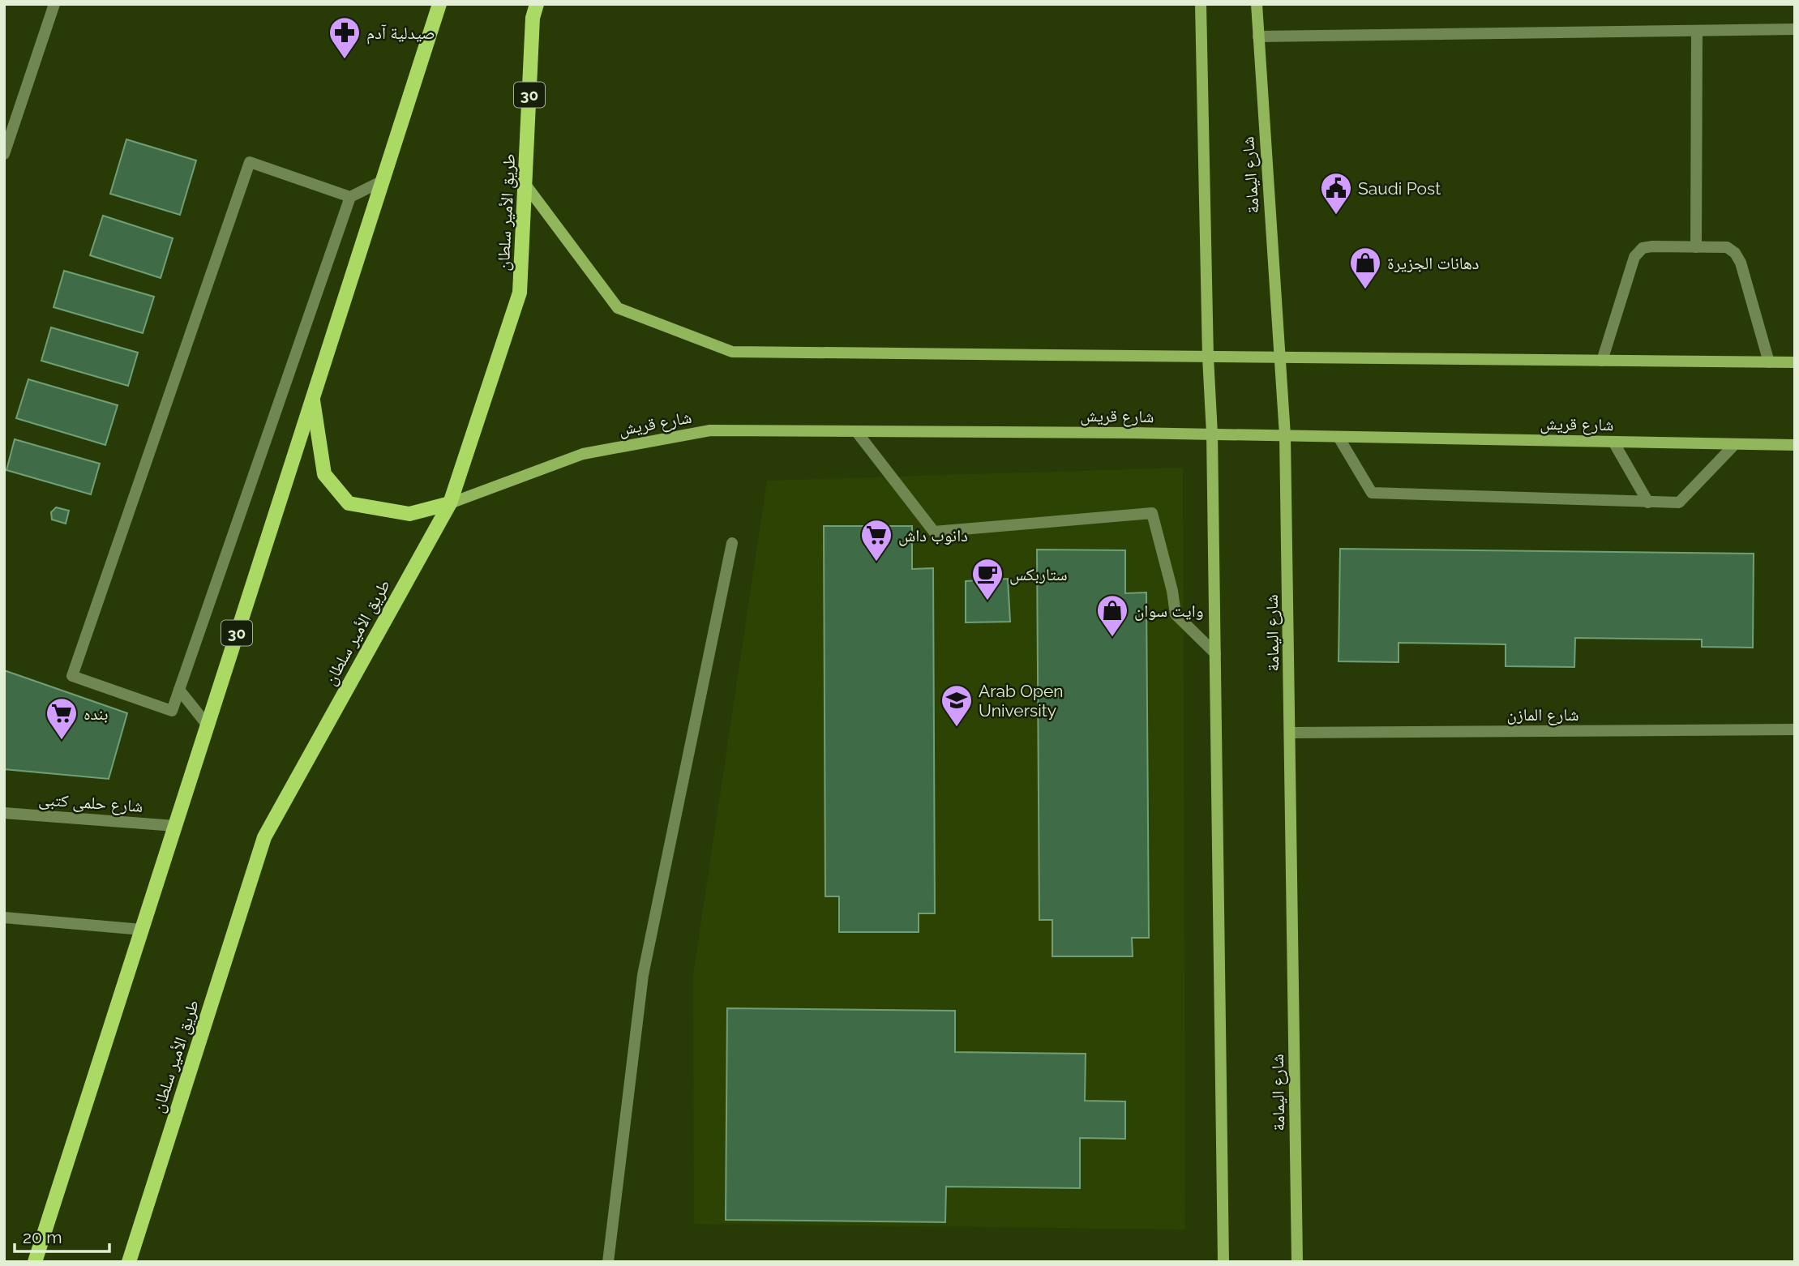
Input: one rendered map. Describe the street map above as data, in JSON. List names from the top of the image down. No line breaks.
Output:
{"streets":{"main road":["30","شارع اليمامة","طريق الأمير سلطان","شارع قريش"],"street":["شارع المازن","شارع حلمى كتبى"]},"crossings":[["30","شارع حلمى كتبى"],["شارع اليمامة","شارع قريش"],["شارع اليمامة","شارع المازن"],["طريق الأمير سلطان","شارع قريش"]],"places":{"pharmacy":["صيدلية آدم"],"public building":["Saudi Post"],"shop":["دهانات الجزيرة","وايت سوان"],"supermarket":["دانوب داش","بنده"],"cafe":["ستاربكس"],"school or university":["Arab Open University"]},"scale_bar":"20 m"}
